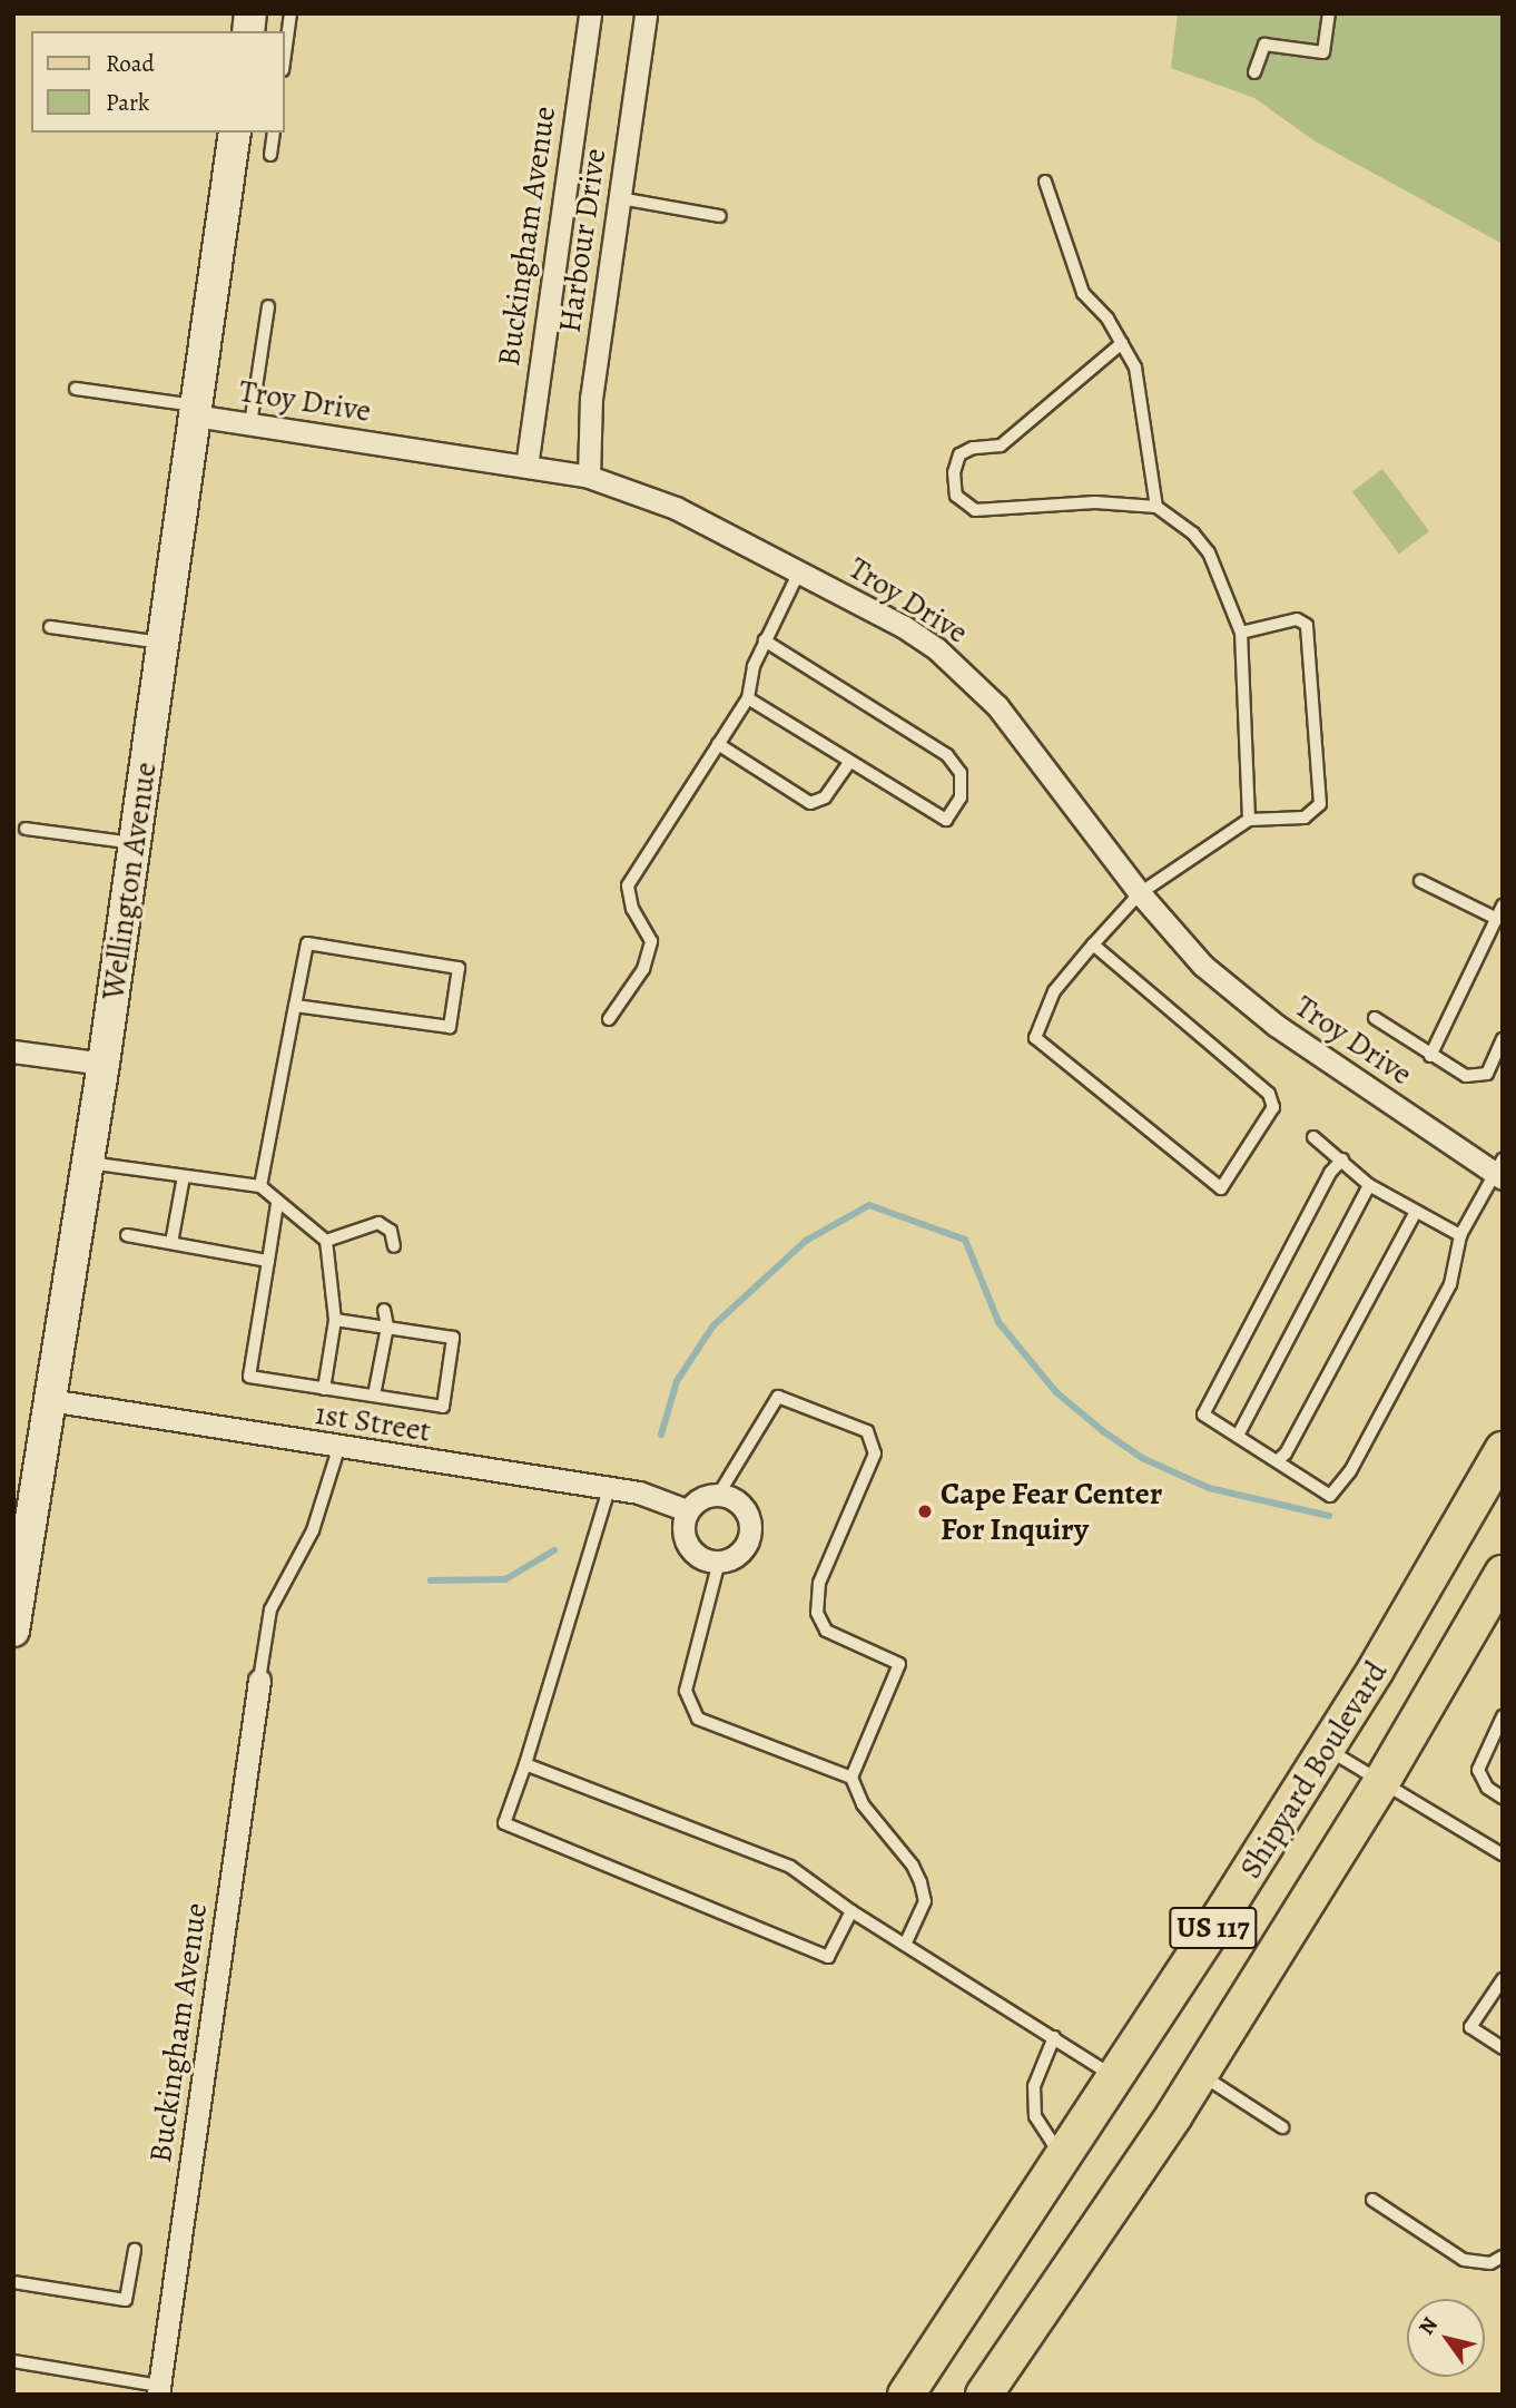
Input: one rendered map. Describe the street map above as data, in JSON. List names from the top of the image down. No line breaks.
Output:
{"streets":{"main road":["Shipyard Boulevard","US 117"],"street":["Buckingham Avenue","Harbour Drive","Troy Drive","Wellington Avenue","1st Street"]},"crossings":[["Buckingham Avenue","Troy Drive"],["Harbour Drive","Troy Drive"],["Troy Drive","Wellington Avenue"],["Wellington Avenue","1st Street"]],"places":["Cape Fear Center For Inquiry"],"legend":["Road","Park"],"north":"top left"}
